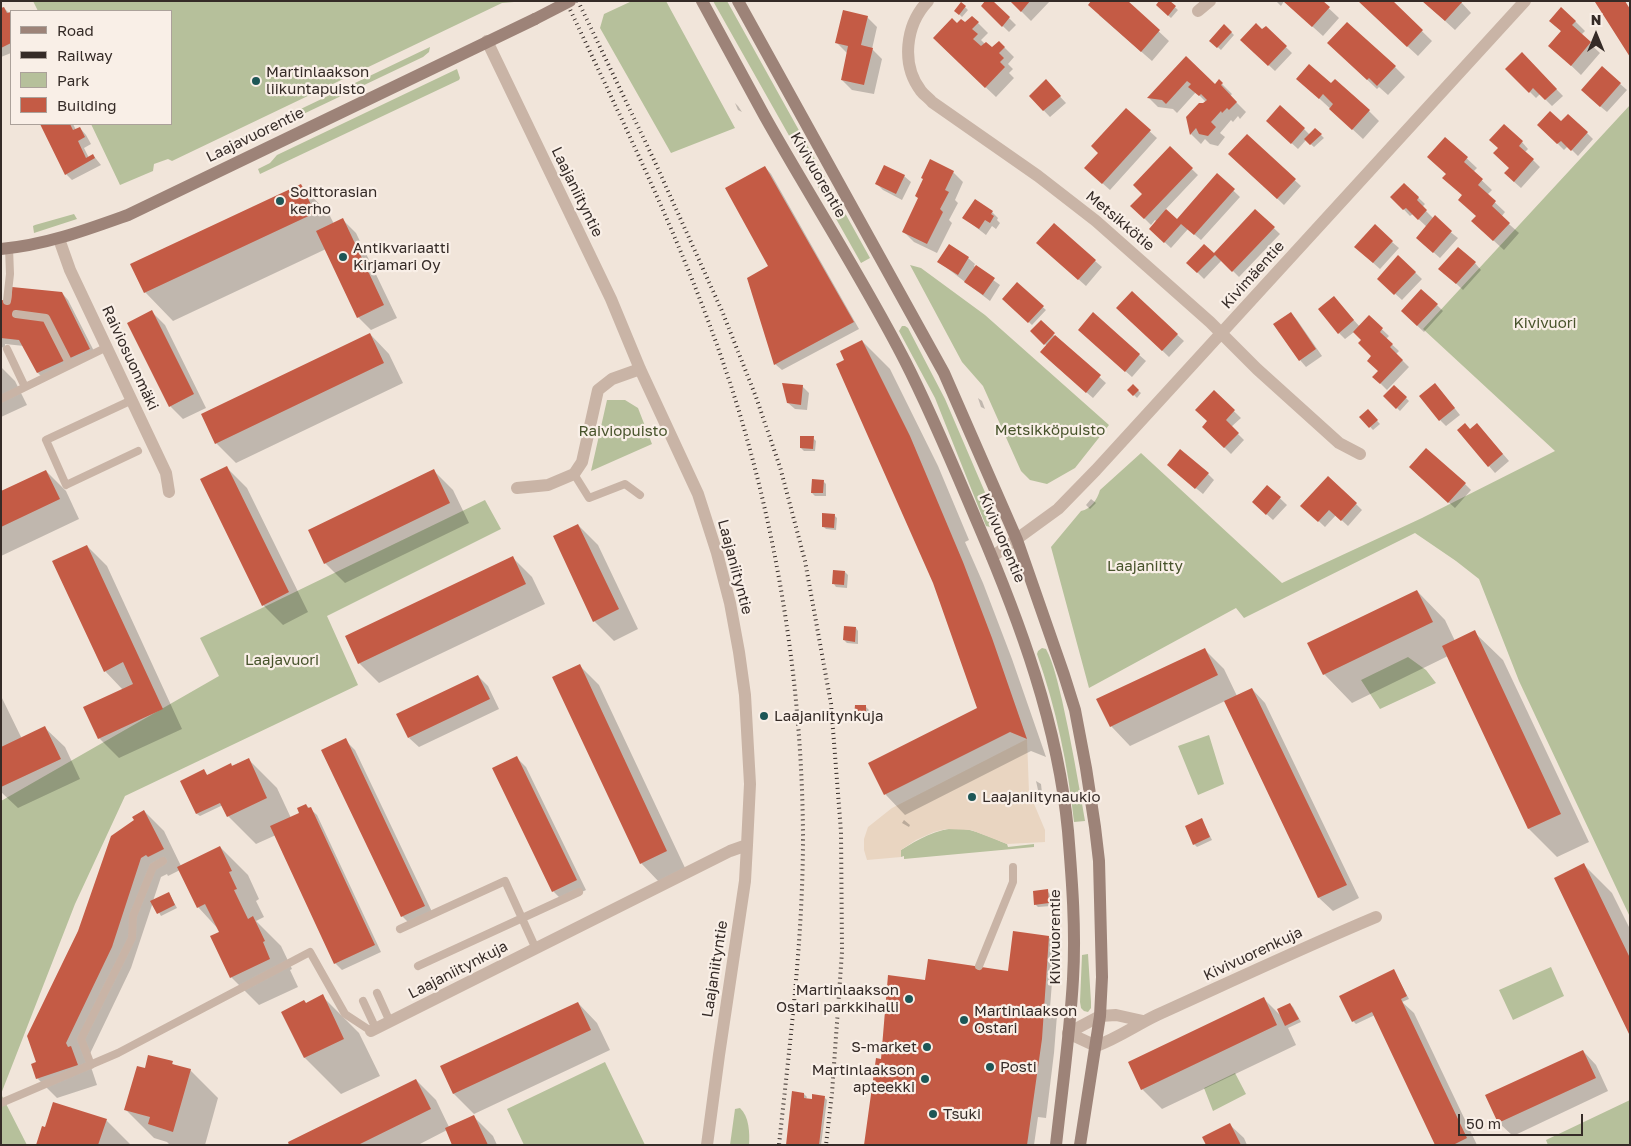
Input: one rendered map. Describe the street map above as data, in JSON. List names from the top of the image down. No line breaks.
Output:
{"streets":{"street":["Laajavuorentie","Kivivuorentie","Laajaniityntie","Metsikkötie","Kivimäentie","Raiviosuonmäki","Kivivuorenkuja","Laajaniitynkuja"]},"crossings":[["Laajavuorentie","Laajaniityntie"],["Laajavuorentie","Raiviosuonmäki"],["Kivivuorentie","Kivimäentie"],["Kivivuorentie","Kivivuorenkuja"],["Laajaniityntie","Laajaniitynkuja"],["Metsikkötie","Kivimäentie"]],"parks":["Kivivuori","Metsikköpuisto","Raiviopuisto","Laajaniitty","Laajavuori"],"places":["Martinlaakson liikuntapuisto","Soittorasian kerho","Antikvariaatti Kirjamari Oy","Laajaniitynkuja","Laajaniitynaukio","Martinlaakson Ostari parkkihalli","Martinlaakson Ostari","S-market","Posti","Martinlaakson apteekki","Tsuki"],"legend":["Road","Railway","Park","Building"],"scale_bar":"50 m","north":"top"}
